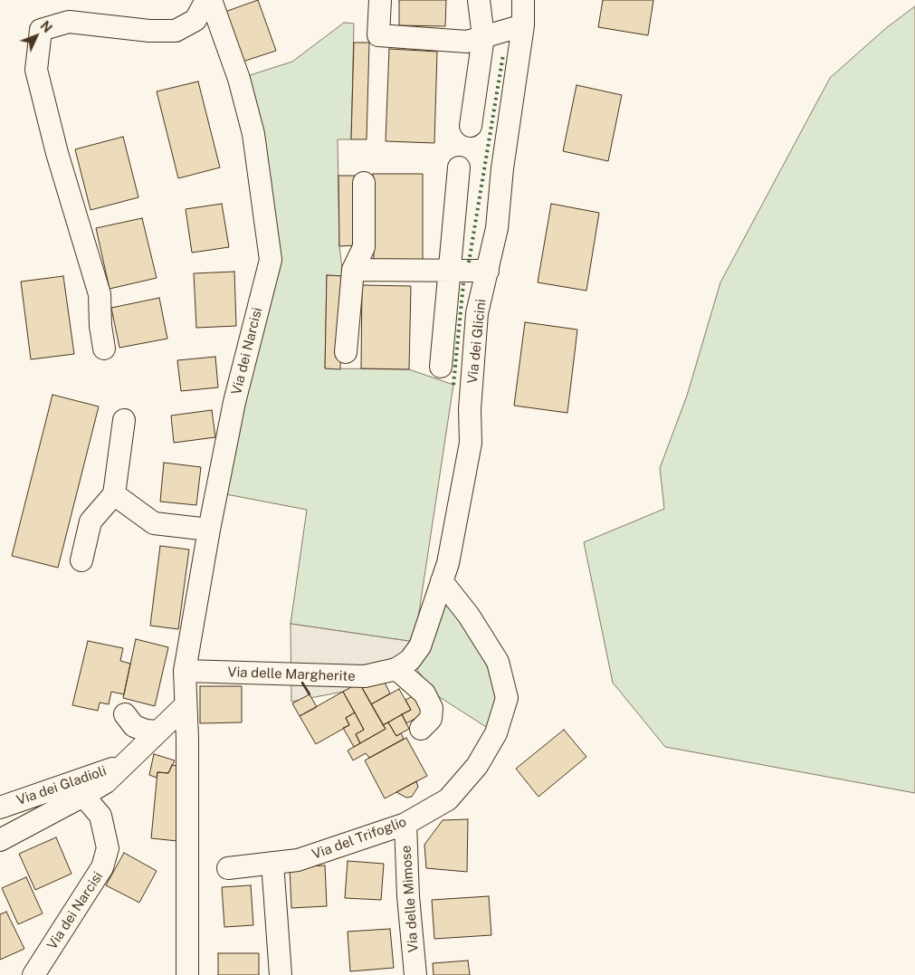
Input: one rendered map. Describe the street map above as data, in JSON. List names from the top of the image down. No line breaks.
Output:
{"streets":{"street":["Via dei Glicini","Via dei Narcisi","Via delle Margherite","Via dei Gladioli","Via del Trifoglio","Via delle Mimose"]},"crossings":[["Via dei Glicini","Via delle Margherite"],["Via dei Glicini","Via del Trifoglio"],["Via dei Narcisi","Via delle Margherite"],["Via dei Narcisi","Via dei Gladioli"],["Via del Trifoglio","Via delle Mimose"]],"north":"top right"}
